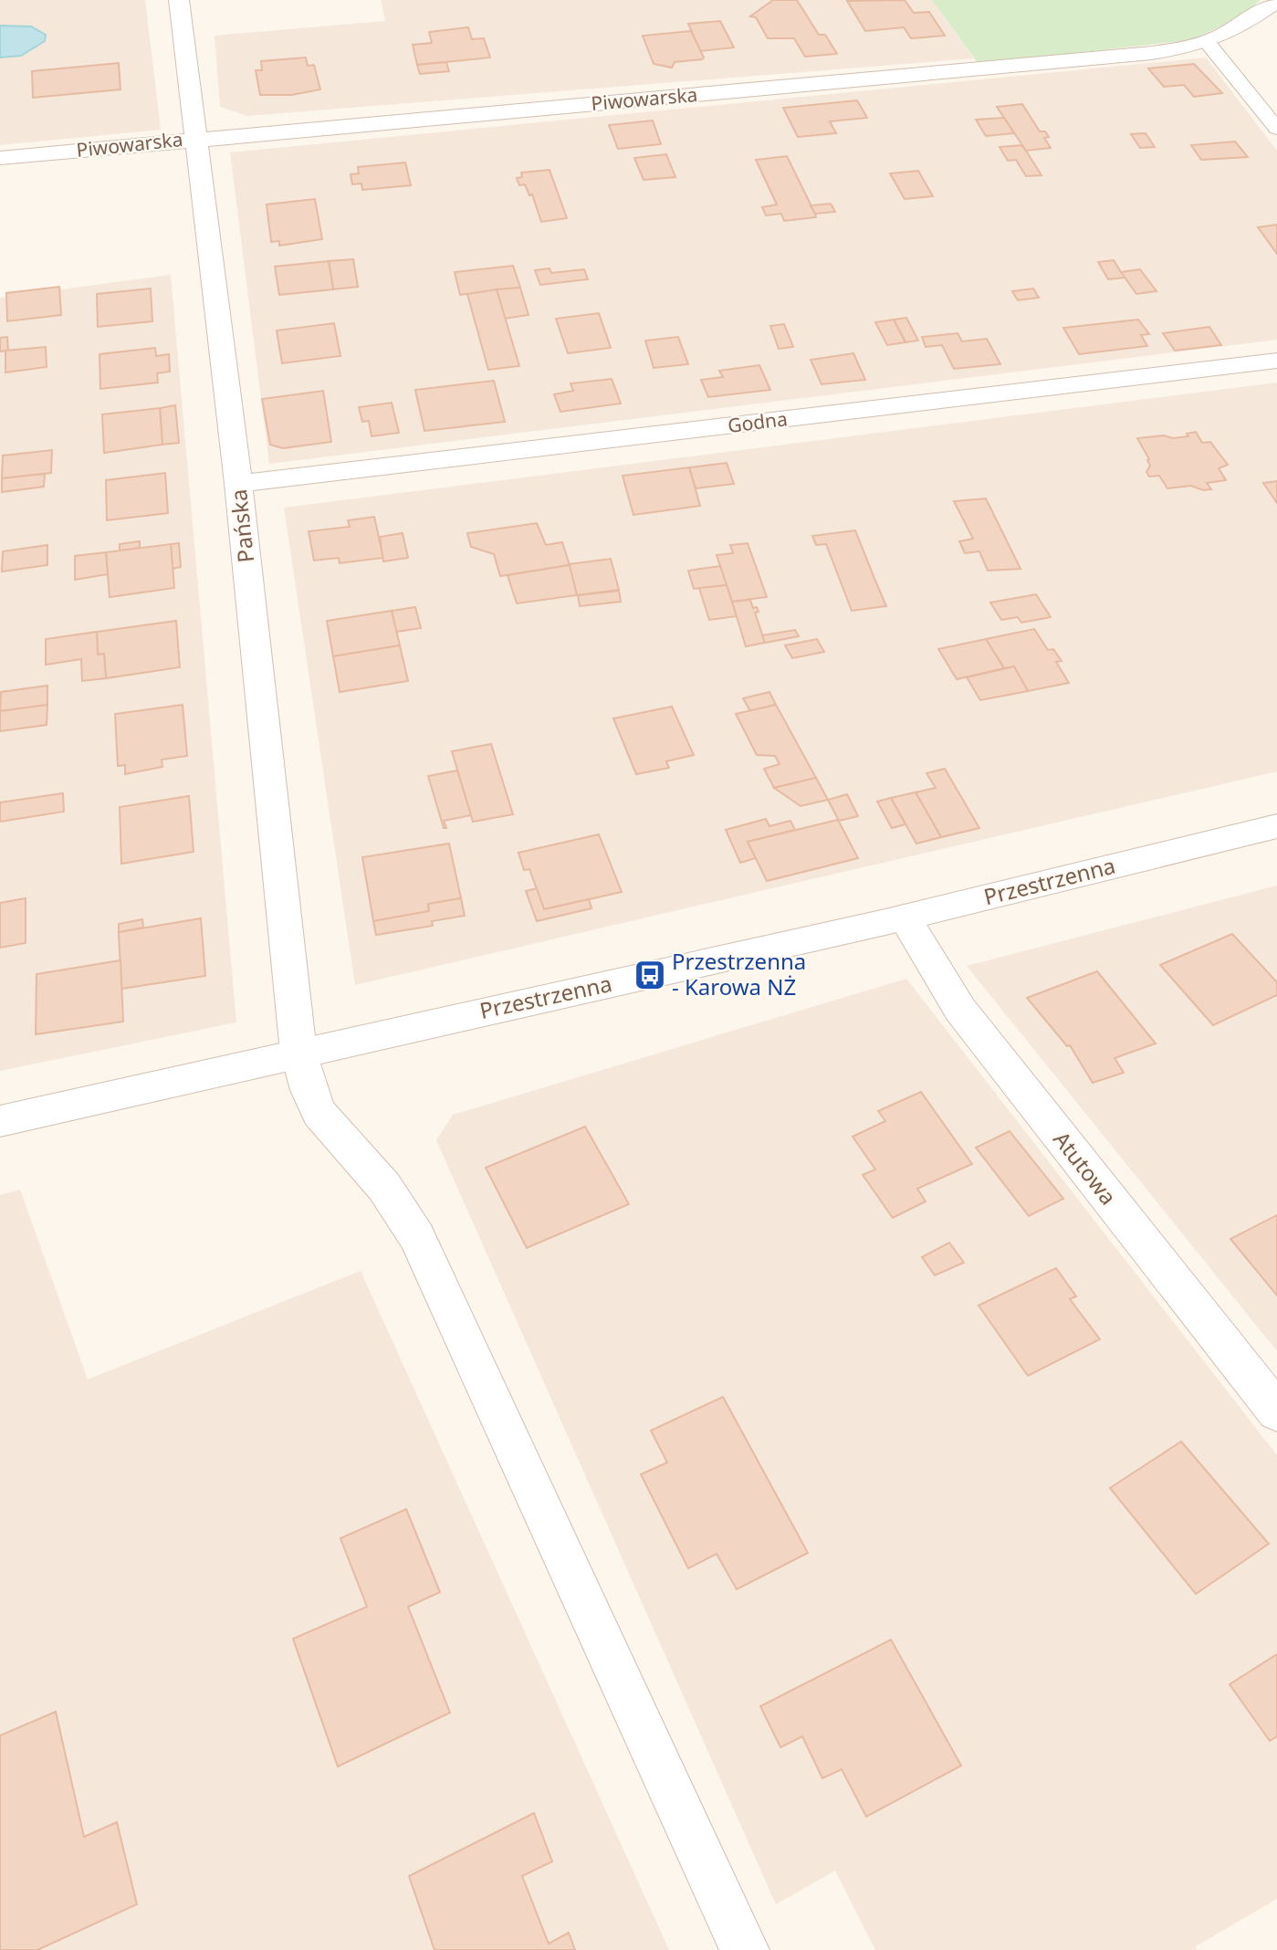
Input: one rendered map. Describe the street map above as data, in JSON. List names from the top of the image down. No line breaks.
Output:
{"streets":{"street":["Piwowarska","Godna","Pańska","Przestrzenna","Atutowa"]},"crossings":[["Piwowarska","Pańska"],["Godna","Pańska"],["Pańska","Przestrzenna"],["Przestrzenna","Atutowa"]],"places":{"bus stop":["Przestrzenna - Karowa NŻ"]}}
